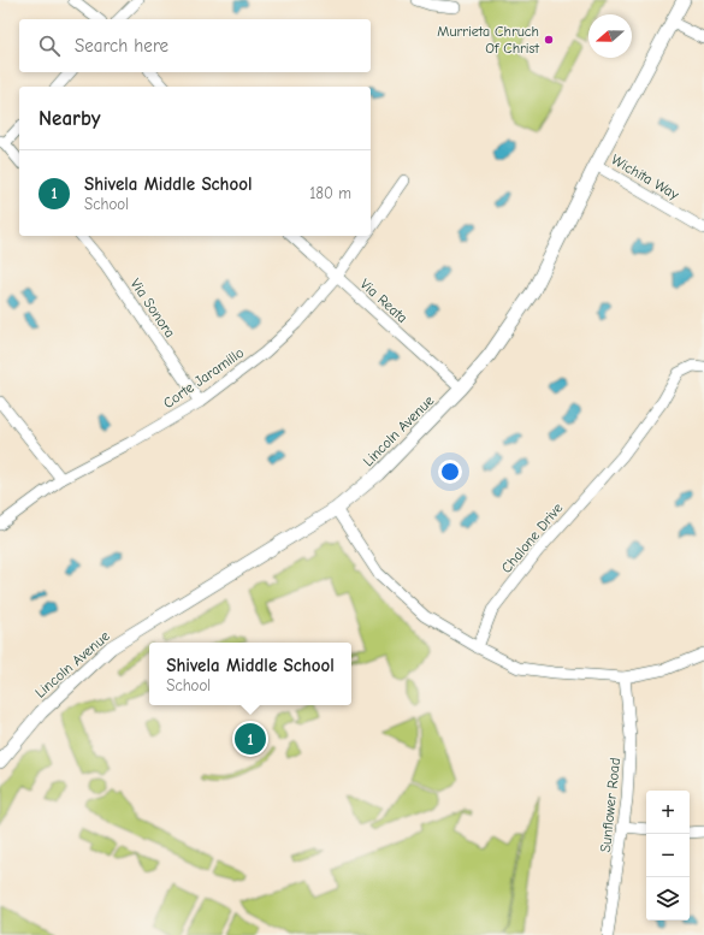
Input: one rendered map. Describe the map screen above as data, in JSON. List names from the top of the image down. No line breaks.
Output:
{"streets":{"street":["Wichita Way","Via Reata","Via Sonora","Corte Jaramillo","Lincoln Avenue","Chalone Drive","Sunflower Road"]},"crossings":[["Wichita Way","Lincoln Avenue"],["Via Reata","Corte Jaramillo"],["Via Reata","Lincoln Avenue"],["Via Sonora","Corte Jaramillo"]],"places":["Murrieta Chruch Of Christ"],"north":"left","page":{"search":"Search here","heading":"Nearby","list":[{"mark":"1","name":"Shivela Middle School","note":"School","value":"180 m"}],"popup":["Shivela Middle School","School"],"pins":"1","map_buttons":["+","−"]}}
